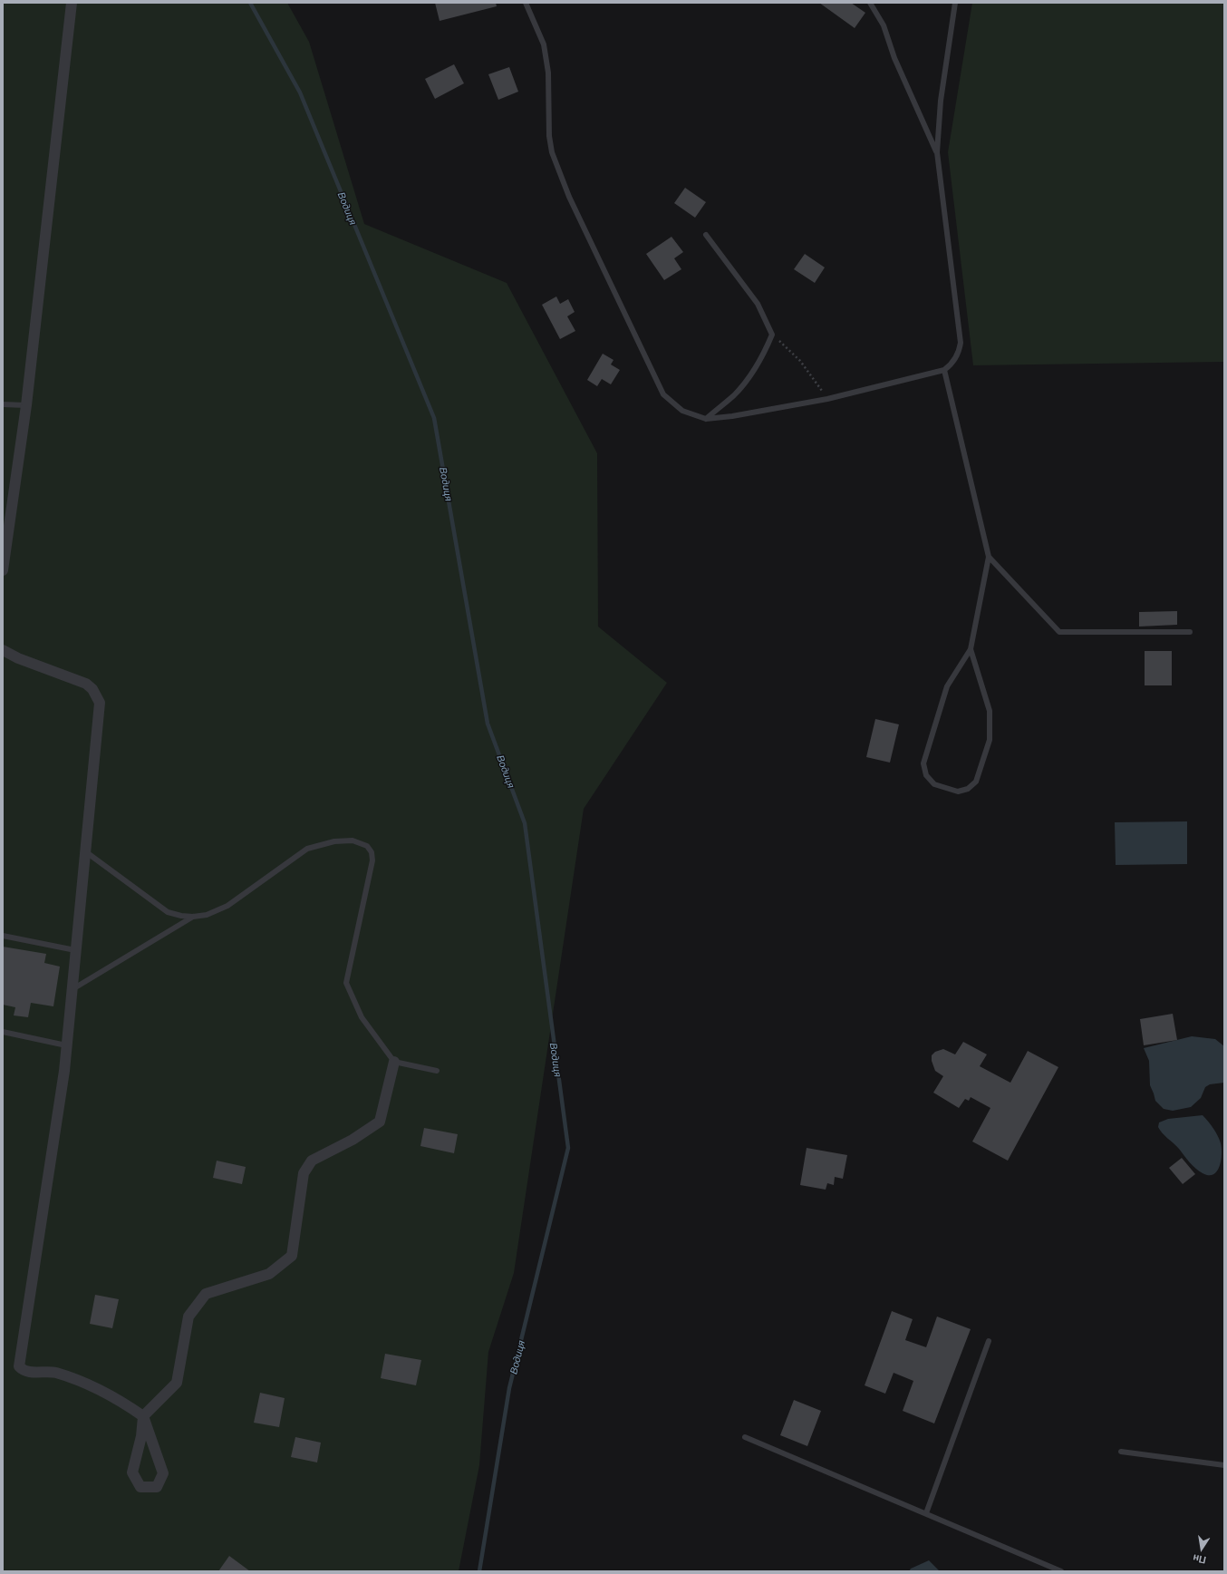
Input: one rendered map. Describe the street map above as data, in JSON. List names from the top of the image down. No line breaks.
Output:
{"water":["Водиця"],"north":"bottom"}
